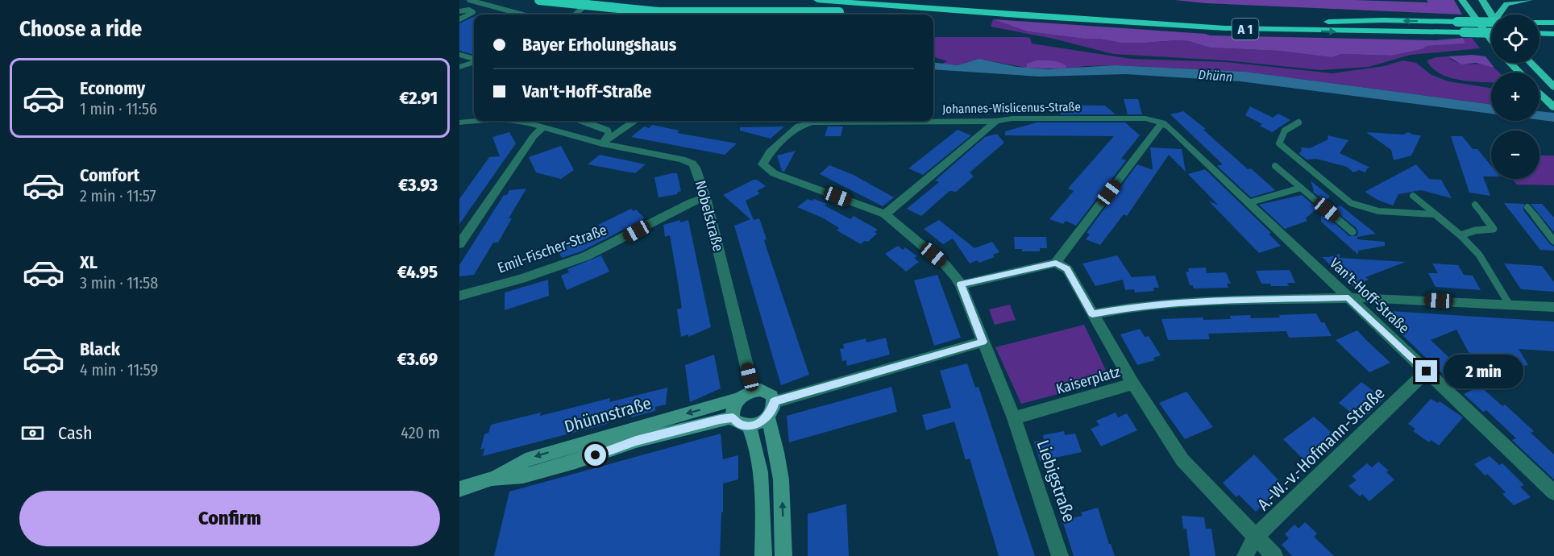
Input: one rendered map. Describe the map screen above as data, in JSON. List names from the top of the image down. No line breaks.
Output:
{"streets":{"highway":["A 1"],"main road":["Dhünnstraße"],"street":["Johannes-Wislicenus-Straße","Nobelstraße","Emil-Fischer-Straße","Van't-Hoff-Straße","Kaiserplatz","A.-W.-v.-Hofmann-Straße","Liebigstraße"]},"crossings":[["Johannes-Wislicenus-Straße","Van't-Hoff-Straße"],["Nobelstraße","Emil-Fischer-Straße"],["Nobelstraße","Dhünnstraße"],["Van't-Hoff-Straße","A.-W.-v.-Hofmann-Straße"],["Kaiserplatz","Liebigstraße"]],"water":["Dhünn"],"page":{"heading":"Choose a ride","map_buttons":["+","−"],"banner":["Bayer Erholungshaus","Van't-Hoff-Straße"],"list":[{"name":"Economy","note":"1 min · 11:56","value":"€2.91"},{"name":"Comfort","note":"2 min · 11:57","value":"€3.93"},{"name":"XL","note":"3 min · 11:58","value":"€4.95"},{"name":"Black","note":"4 min · 11:59","value":"€3.69"}],"bubble":"2 min","pay":["Cash","420 m"],"buttons":"Confirm"}}
